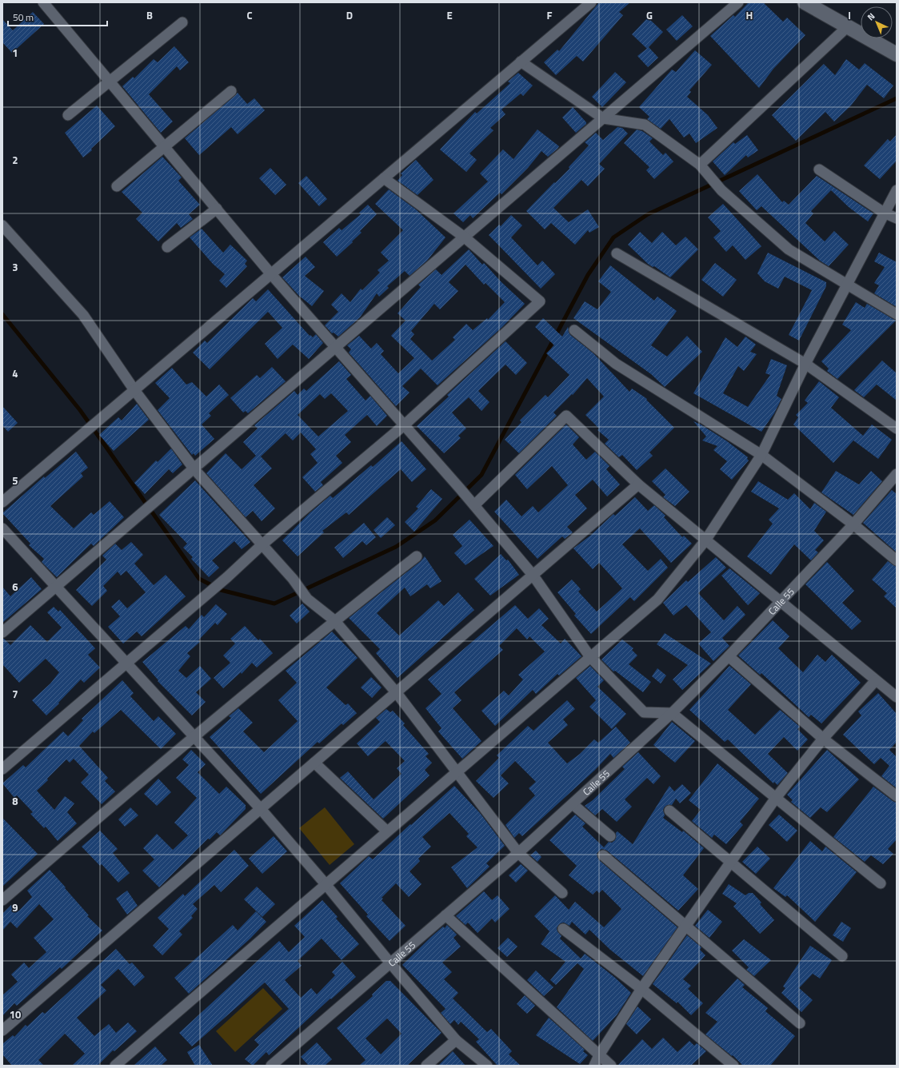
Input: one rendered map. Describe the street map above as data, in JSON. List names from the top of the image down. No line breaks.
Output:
{"streets":{"street":["Calle 55"]},"scale_bar":"50 m","north":"top left","grid":{"columns":["B","C","D","E","F","G","H","I"],"rows":["1","2","3","4","5","6","7","8","9","10"]}}
